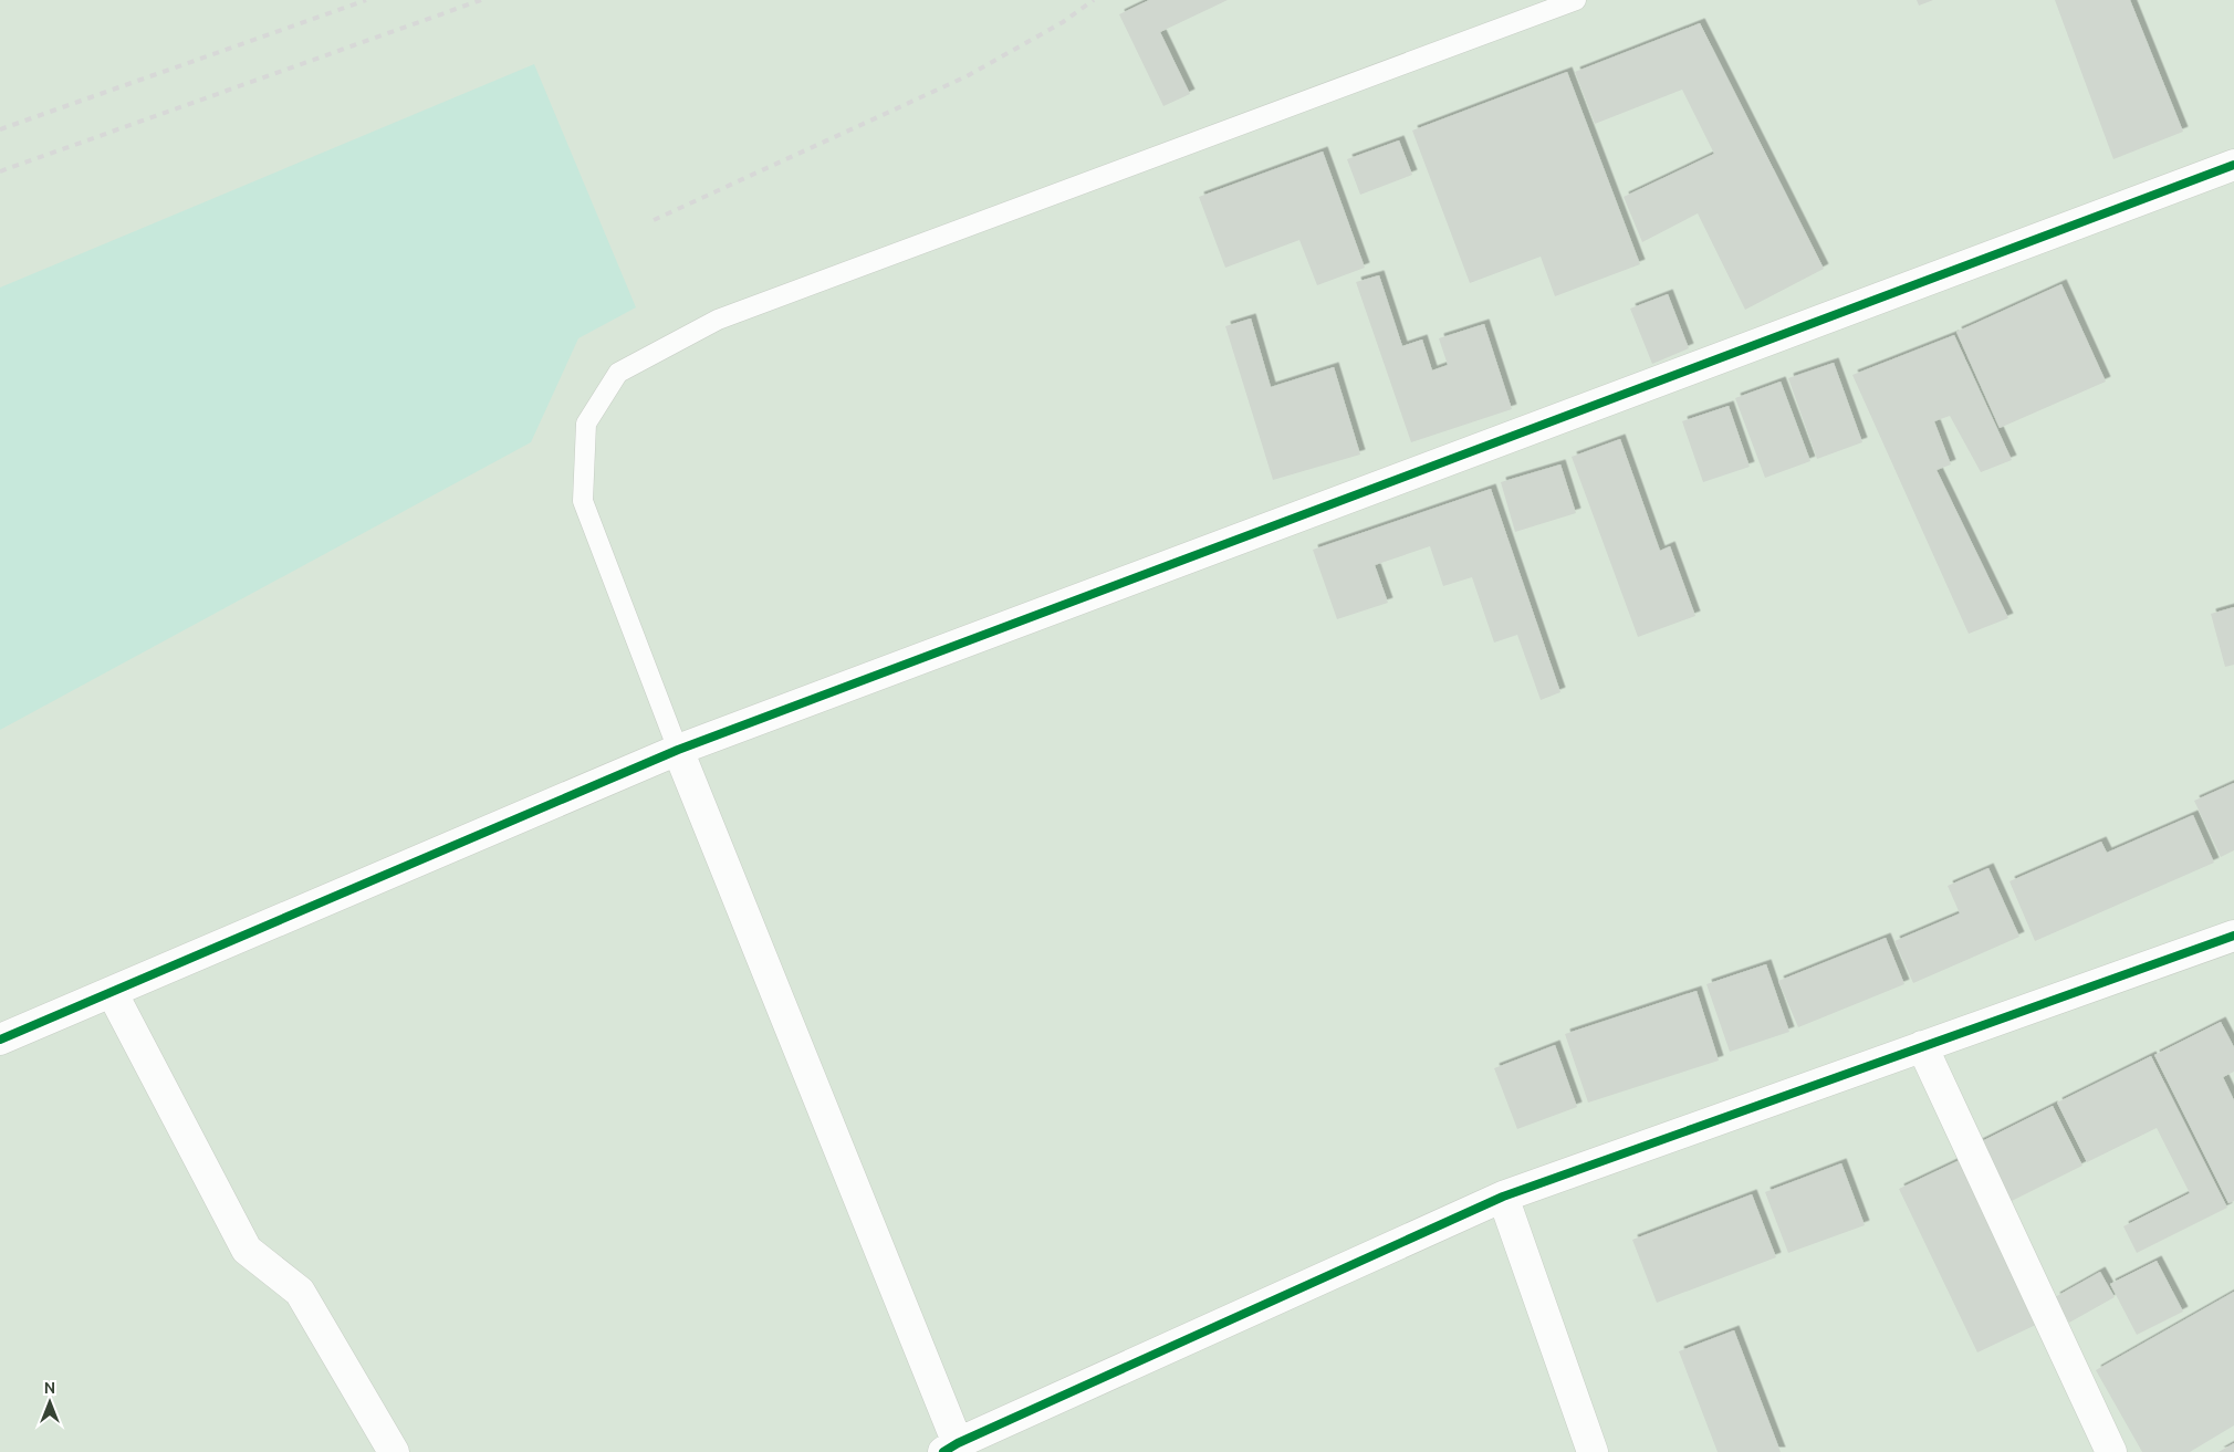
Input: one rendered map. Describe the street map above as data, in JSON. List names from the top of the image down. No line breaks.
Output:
{"north":"top"}
